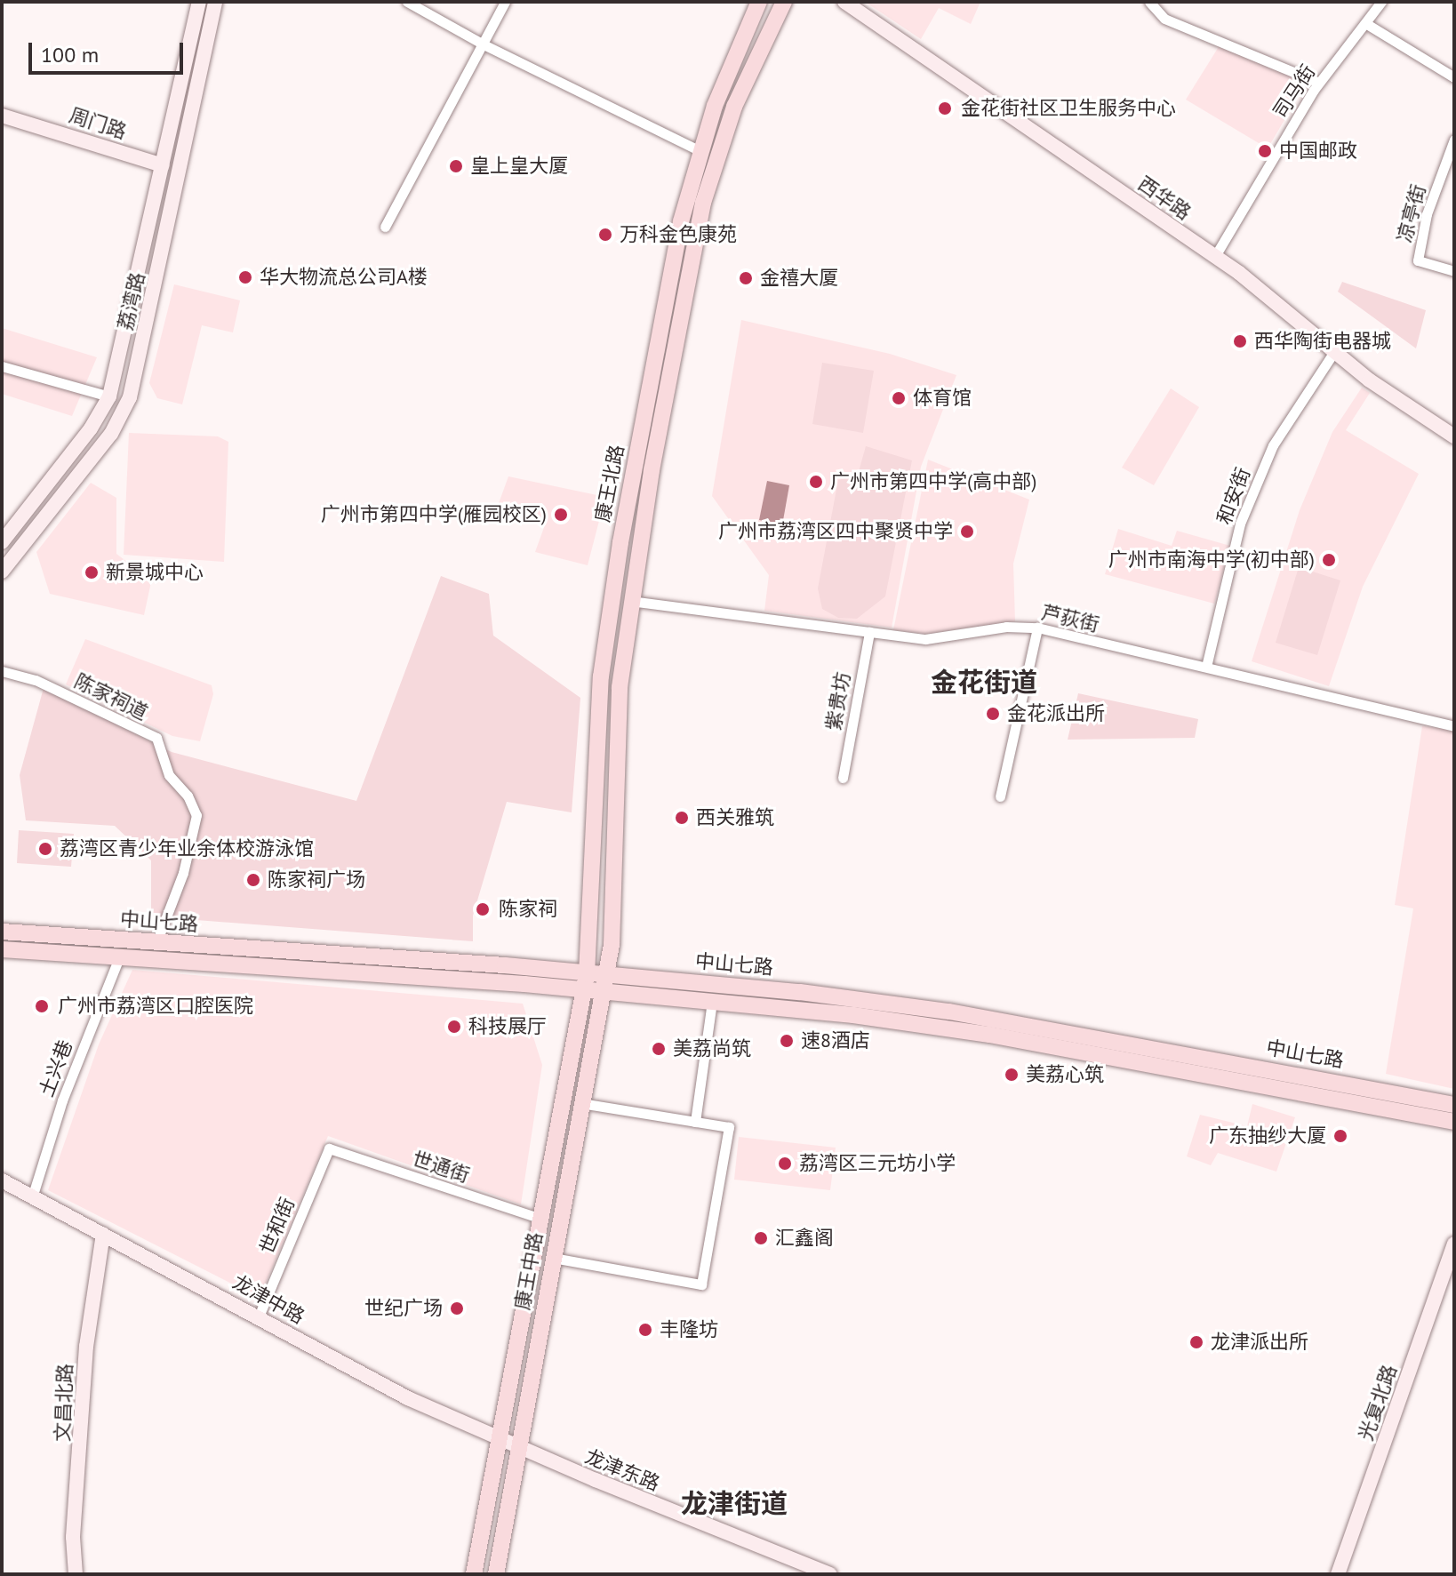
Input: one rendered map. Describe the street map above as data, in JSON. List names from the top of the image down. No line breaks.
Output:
{"streets":{"main road":["周门路","西华路","荔湾路","康王北路","中山七路","康王中路","龙津中路","文昌北路","光复北路","龙津东路"],"street":["司马街","凉亭街","和安街","芦荻街","陈家祠道","紫贵坊","土兴巷","世通街","世和街"]},"crossings":[["司马街","西华路"],["周门路","荔湾路"],["西华路","和安街"],["康王北路","芦荻街"],["康王北路","中山七路"],["康王北路","康王中路"],["和安街","芦荻街"],["芦荻街","紫贵坊"],["陈家祠道","中山七路"],["中山七路","土兴巷"],["中山七路","康王中路"],["土兴巷","龙津中路"],["世通街","世和街"],["世通街","康王中路"],["世和街","龙津中路"],["康王中路","龙津中路"],["康王中路","龙津东路"],["龙津中路","文昌北路"],["龙津中路","龙津东路"]],"districts":["金花街道","龙津街道"],"places":["金花街社区卫生服务中心","中国邮政","皇上皇大厦","万科金色康苑","华大物流总公司A楼","金禧大厦","西华陶街电器城","体育馆","广州市第四中学(高中部)","广州市第四中学(雁园校区)","广州市荔湾区四中聚贤中学","广州市南海中学(初中部)","新景城中心","金花派出所","西关雅筑","荔湾区青少年业余体校游泳馆","陈家祠广场","陈家祠","广州市荔湾区口腔医院","科技展厅","速8酒店","美荔尚筑","美荔心筑","广东抽纱大厦","荔湾区三元坊小学","汇鑫阁","世纪广场","丰隆坊","龙津派出所"],"scale_bar":"100 m"}
